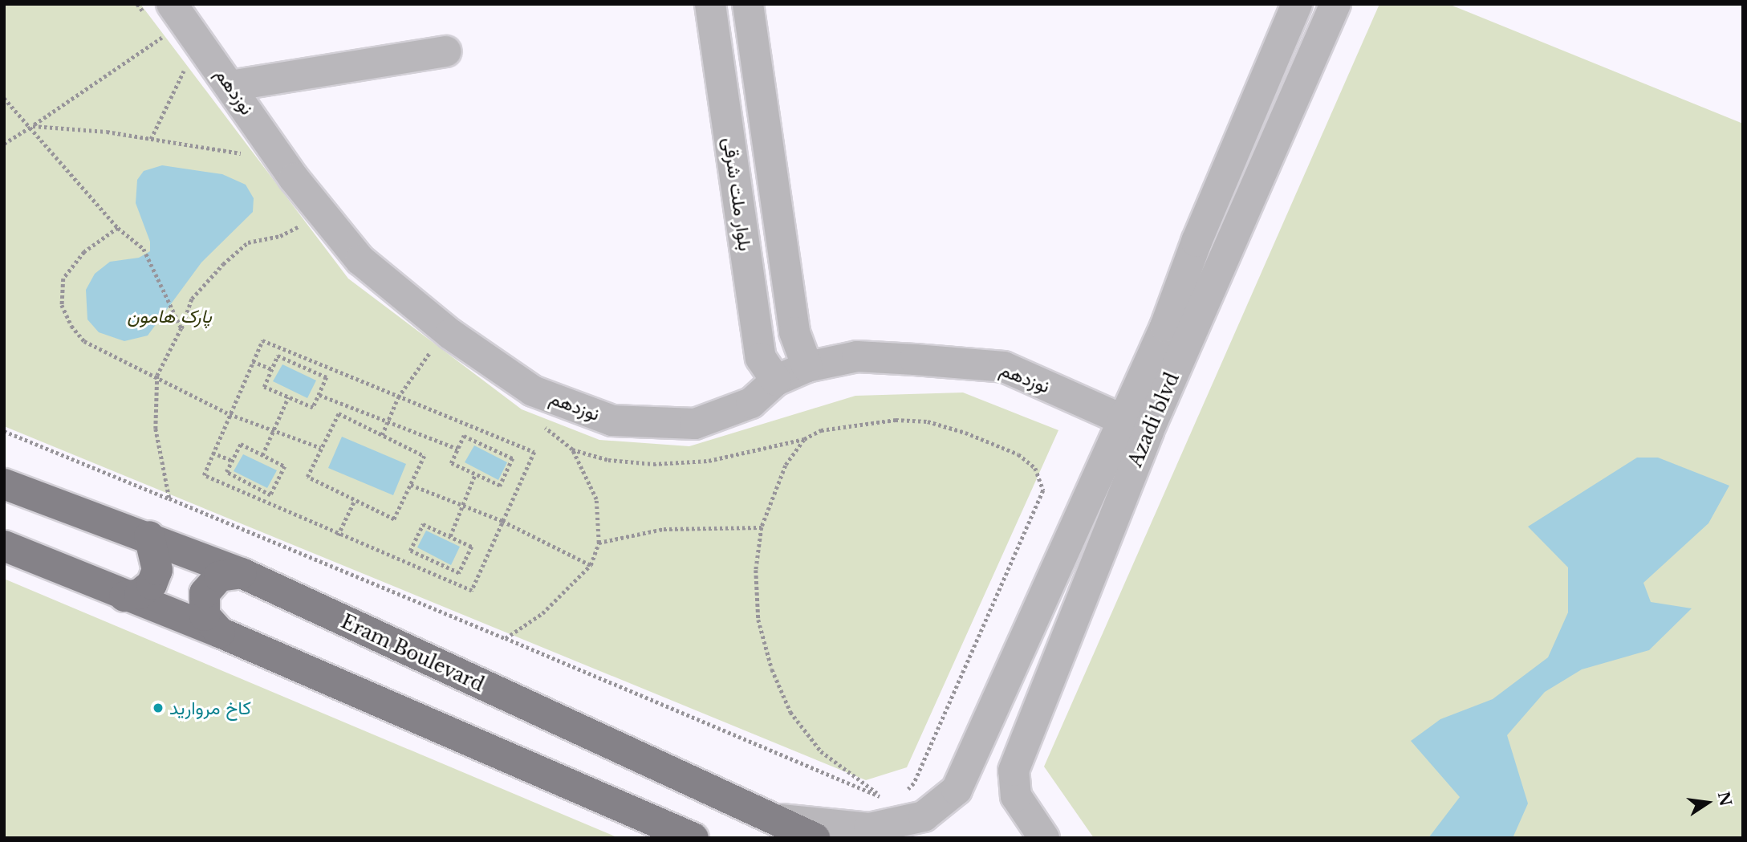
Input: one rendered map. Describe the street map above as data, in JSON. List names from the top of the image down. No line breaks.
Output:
{"streets":{"main road":["Eram Boulevard"],"street":["نوزدهم","بلوار ملت شرقی","Azadi blvd"]},"crossings":[["نوزدهم","بلوار ملت شرقی"],["نوزدهم","Azadi blvd"]],"parks":["پارک هامون"],"places":["کاخ مروارید"],"north":"right"}
